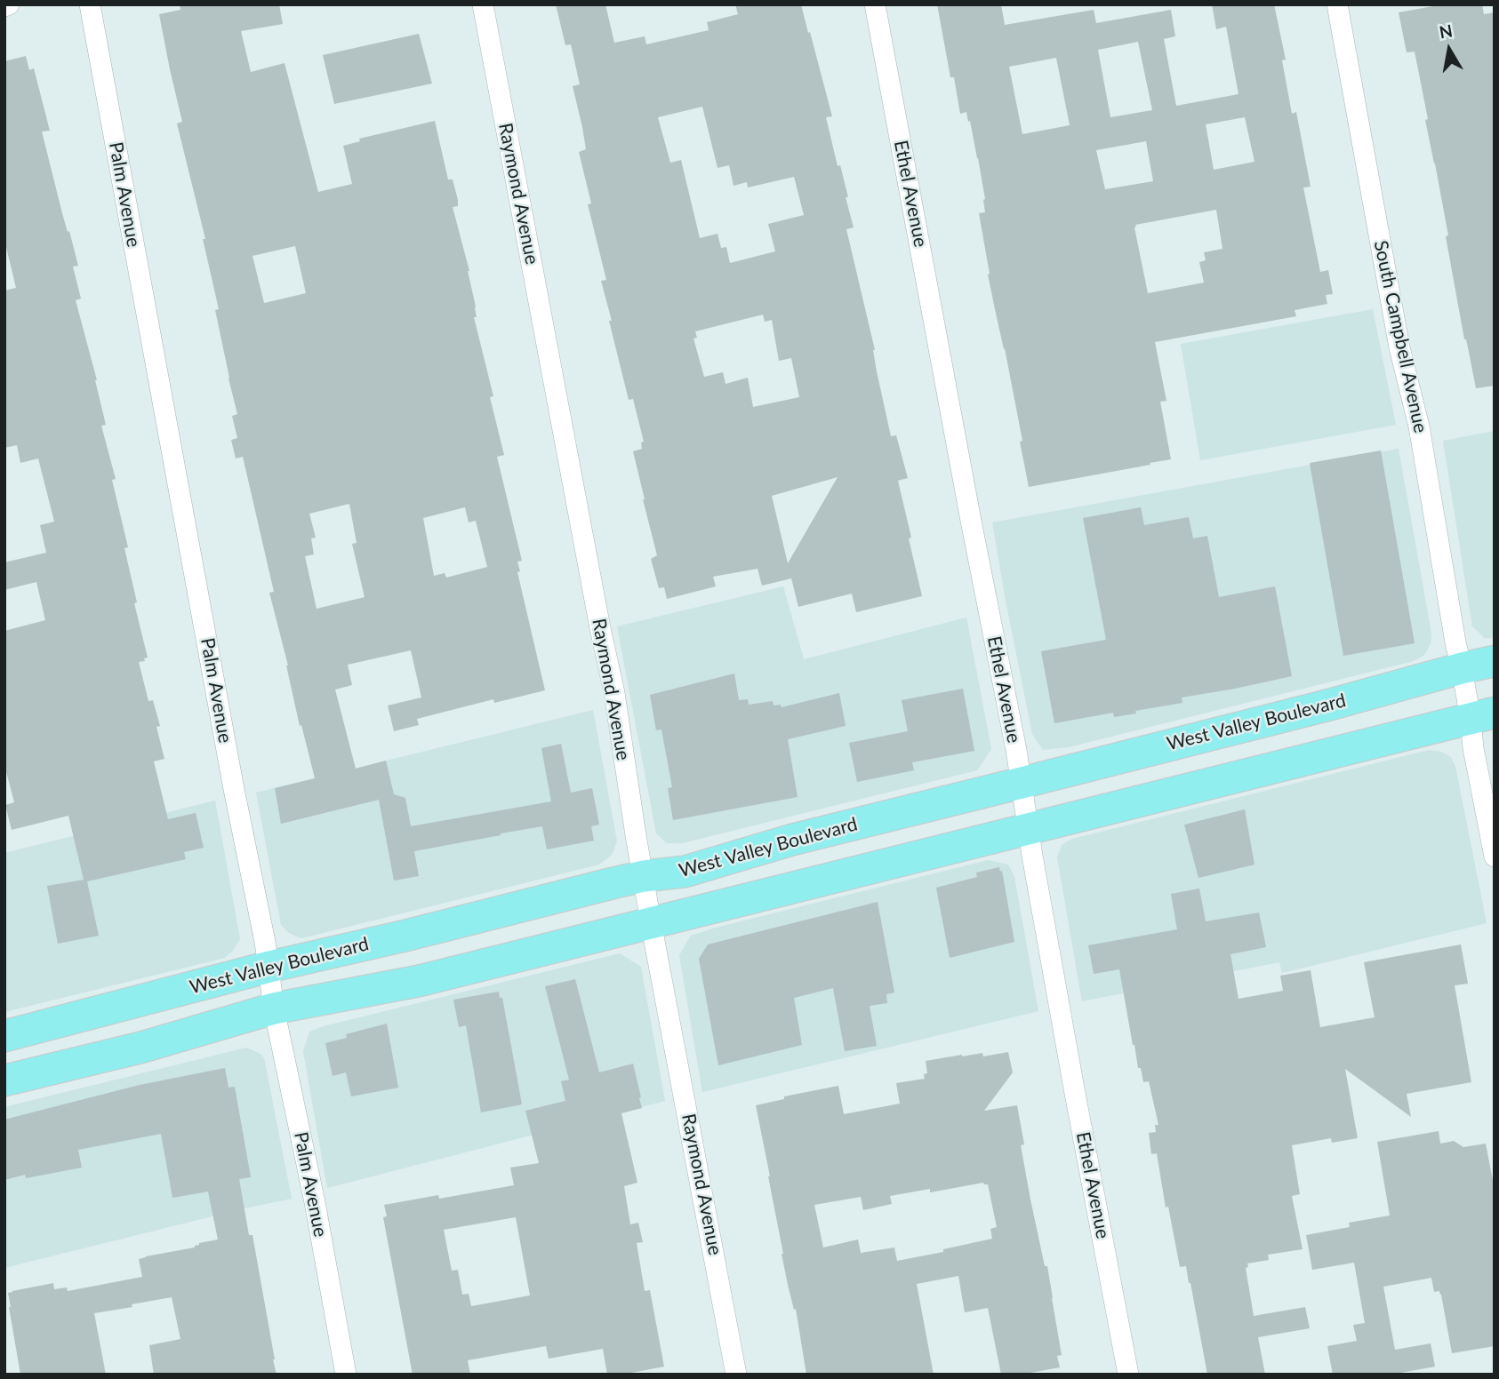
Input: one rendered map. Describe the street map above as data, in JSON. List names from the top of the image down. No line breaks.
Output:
{"streets":{"main road":["West Valley Boulevard"],"street":["Raymond Avenue","Ethel Avenue","Palm Avenue","South Campbell Avenue"]},"crossings":[["Raymond Avenue","West Valley Boulevard"],["Ethel Avenue","West Valley Boulevard"],["Palm Avenue","West Valley Boulevard"],["South Campbell Avenue","West Valley Boulevard"]],"north":"top"}
